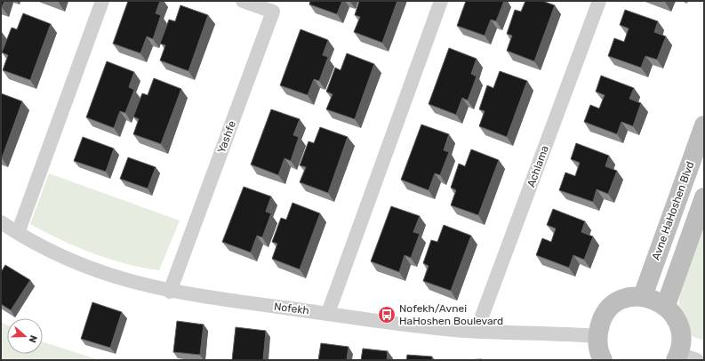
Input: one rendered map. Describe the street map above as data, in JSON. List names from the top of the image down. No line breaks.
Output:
{"streets":{"street":["Yashfe","Achlama","Avne HaHoshen Blvd","Nofekh"]},"crossings":[["Yashfe","Nofekh"],["Achlama","Nofekh"]],"places":{"bus stop":["Nofekh/Avnei HaHoshen Boulevard"]},"north":"right"}
